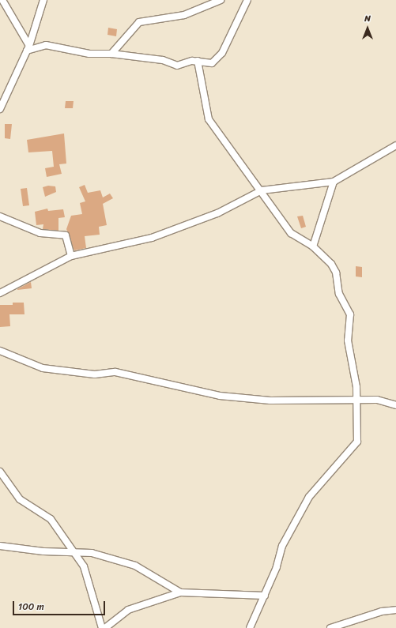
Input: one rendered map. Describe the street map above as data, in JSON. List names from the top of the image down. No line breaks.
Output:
{"scale_bar":"100 m","north":"top"}
